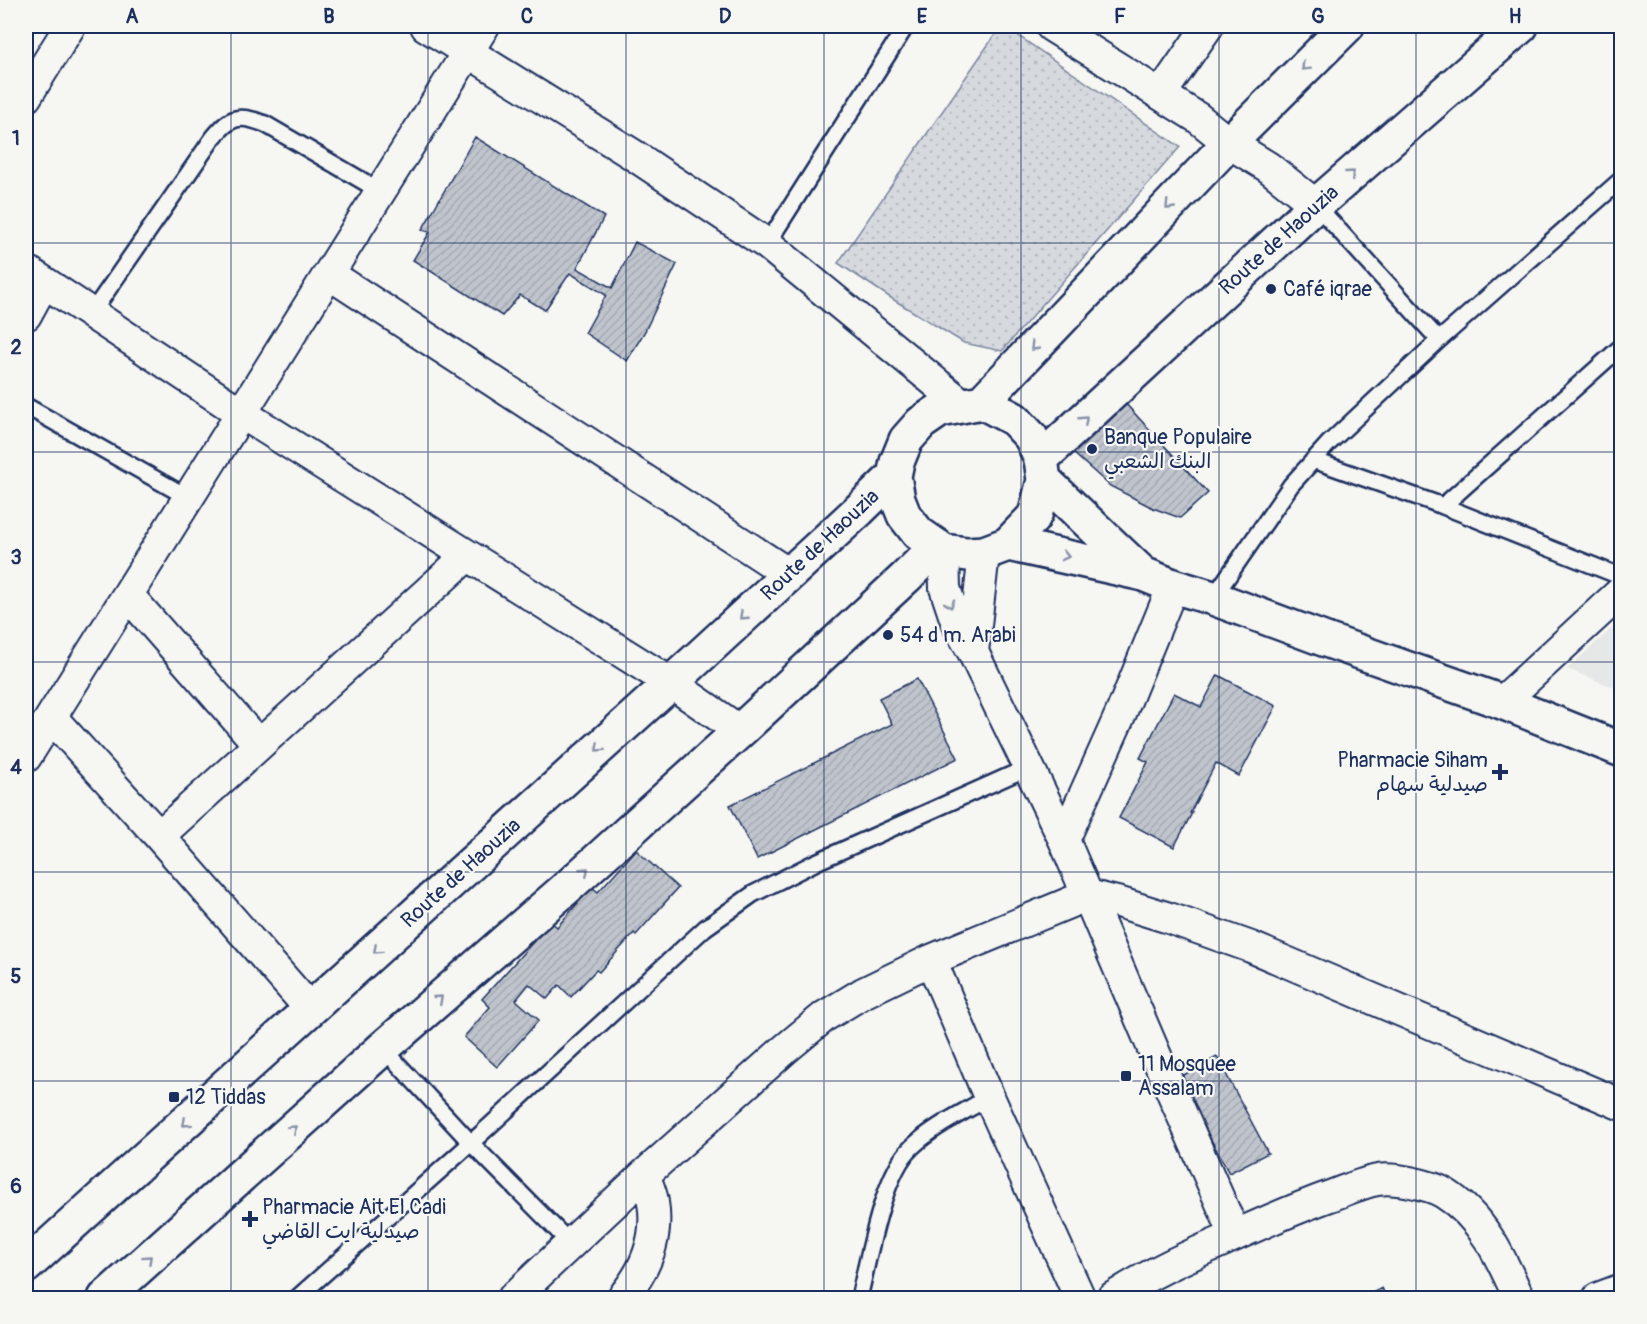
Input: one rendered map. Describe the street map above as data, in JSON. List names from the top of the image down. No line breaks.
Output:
{"streets":{"street":["Route de Haouzia"]},"places":{"other":["Café iqrae","Banque Populaire البنك الشعبي","54 d m. Arabi"],"health":["Pharmacie Siham صيدلية سهام","Pharmacie Ait El Cadi صيدلية ايت القاضي"],"transit":["11 Mosquee Assalam","12 Tiddas"]},"grid":{"columns":["A","B","C","D","E","F","G","H"],"rows":["1","2","3","4","5","6"]}}
